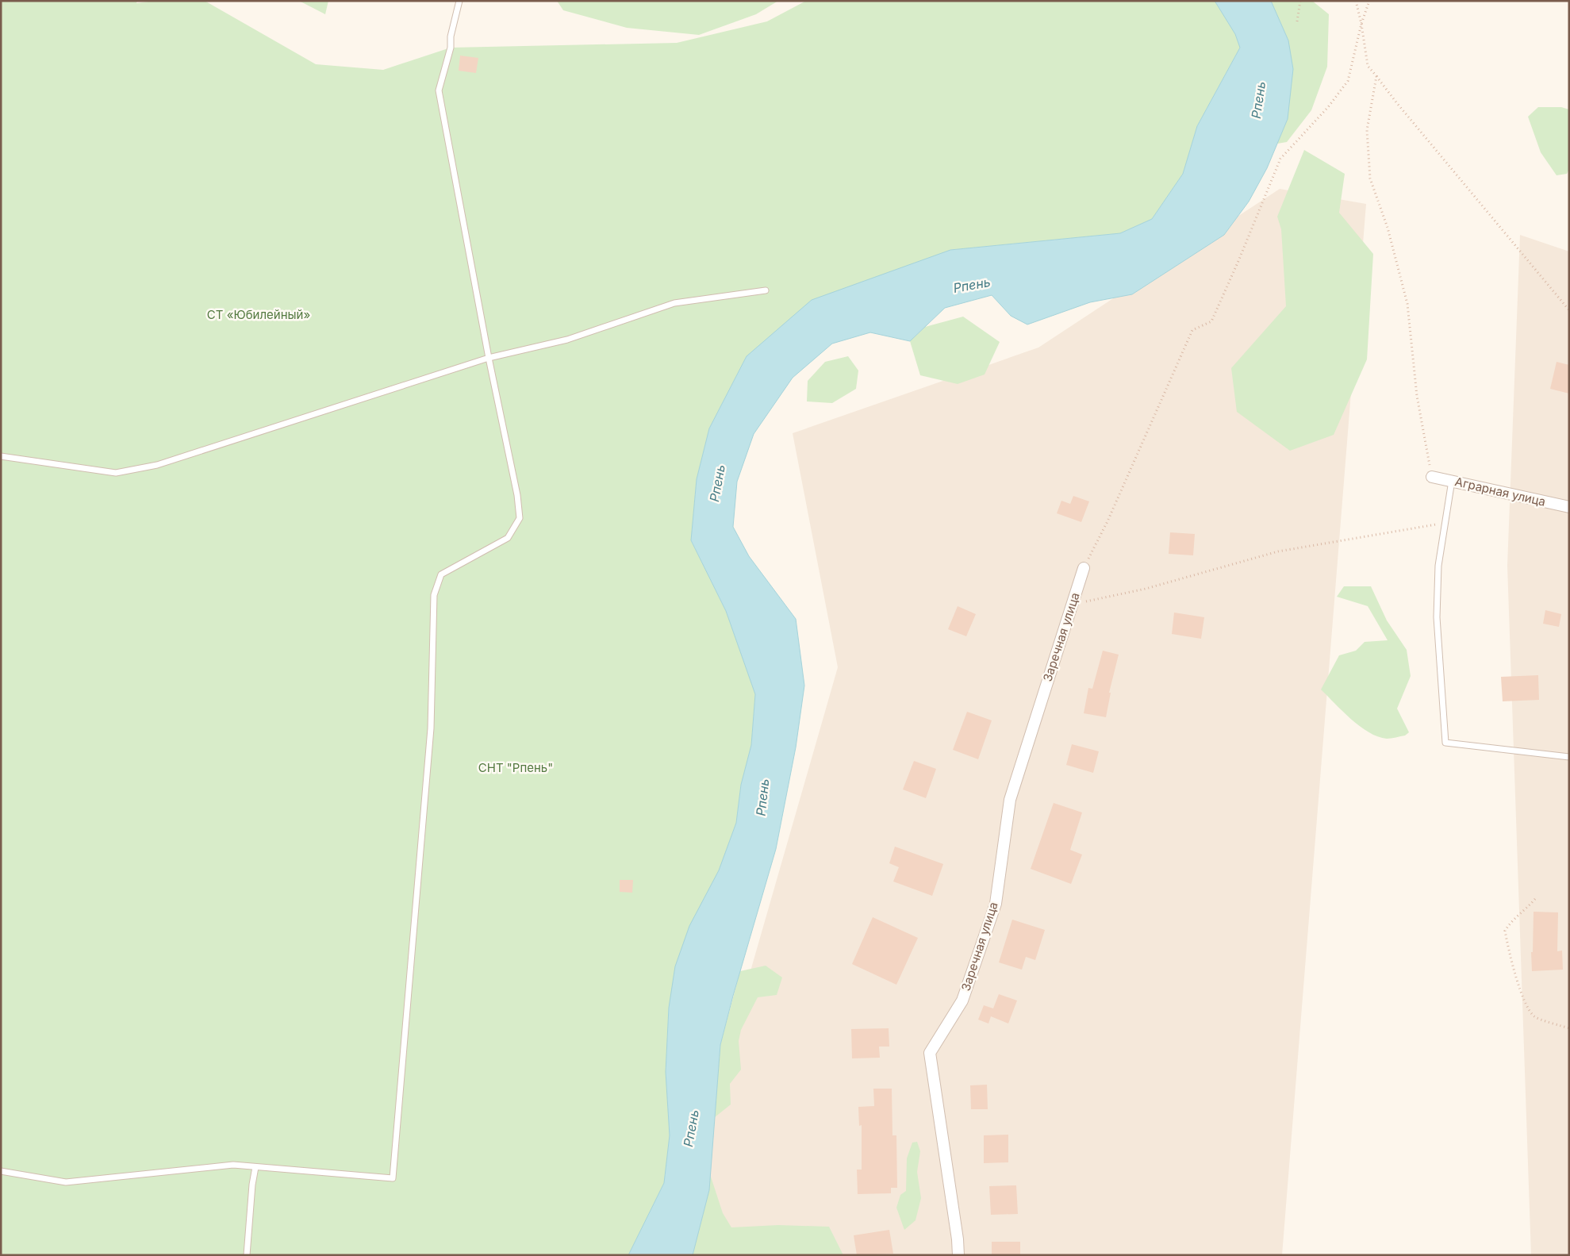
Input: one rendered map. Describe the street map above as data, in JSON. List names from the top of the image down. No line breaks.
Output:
{"streets":{"street":["Аграрная улица","Заречная улица"]},"water":["Рпень"],"parks":["СТ «Юбилейный»","СНТ \"Рпень\""]}
